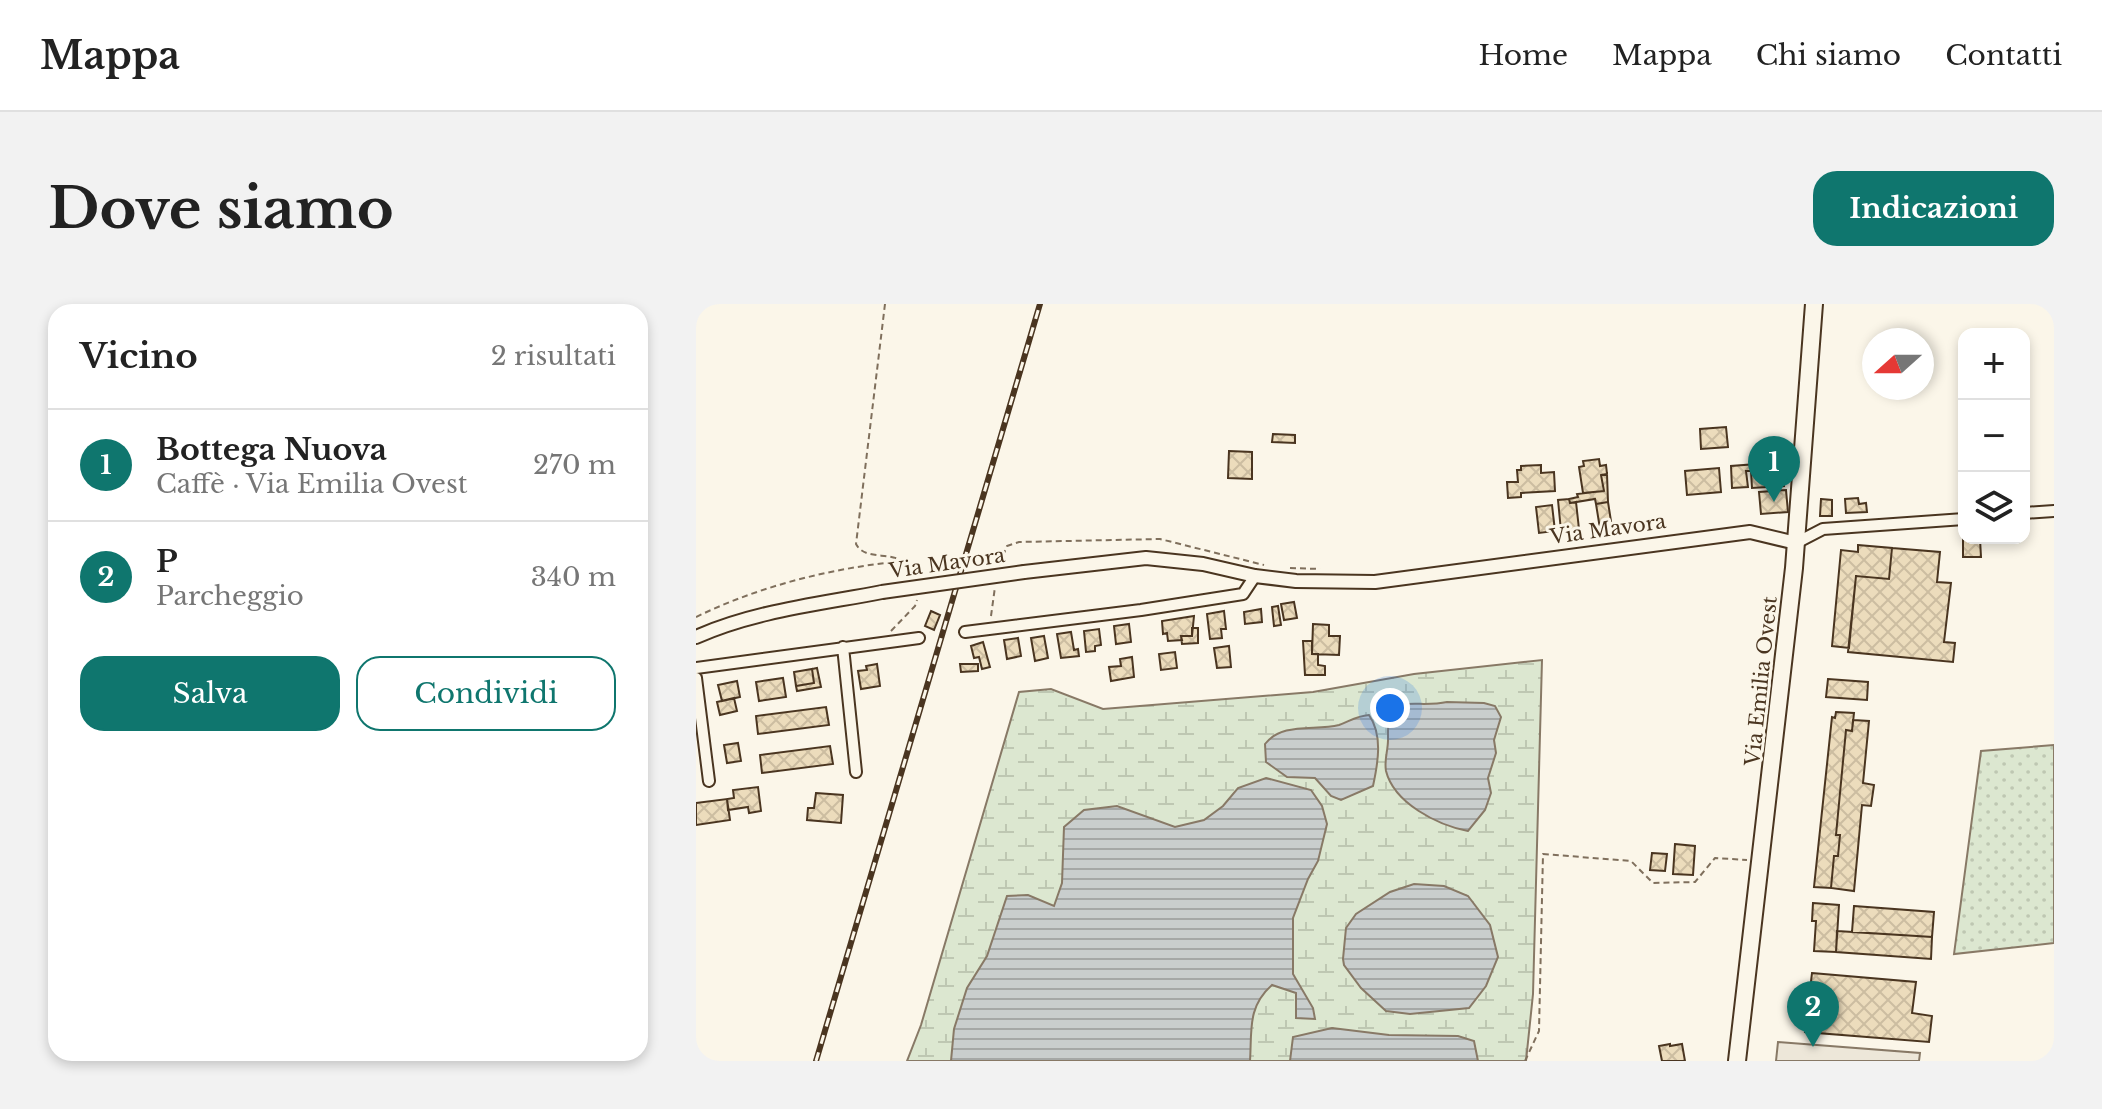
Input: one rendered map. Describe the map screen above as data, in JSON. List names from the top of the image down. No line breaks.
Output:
{"streets":{"main road":["Via Emilia Ovest"],"street":["Via Mavora"]},"crossings":[["Via Mavora","Via Emilia Ovest"]],"north":"left","page":{"header":"Mappa","nav":["Home","Mappa","Chi siamo","Contatti"],"buttons":["Indicazioni",["Salva","Condividi"]],"title":"Dove siamo","heading":["Vicino","2 risultati"],"map_buttons":["+","−"],"list":[{"mark":"1","name":"Bottega Nuova","note":"Caffè · Via Emilia Ovest","value":"270 m"},{"mark":"2","name":"P","note":"Parcheggio","value":"340 m"}],"pins":["1","2"]}}
